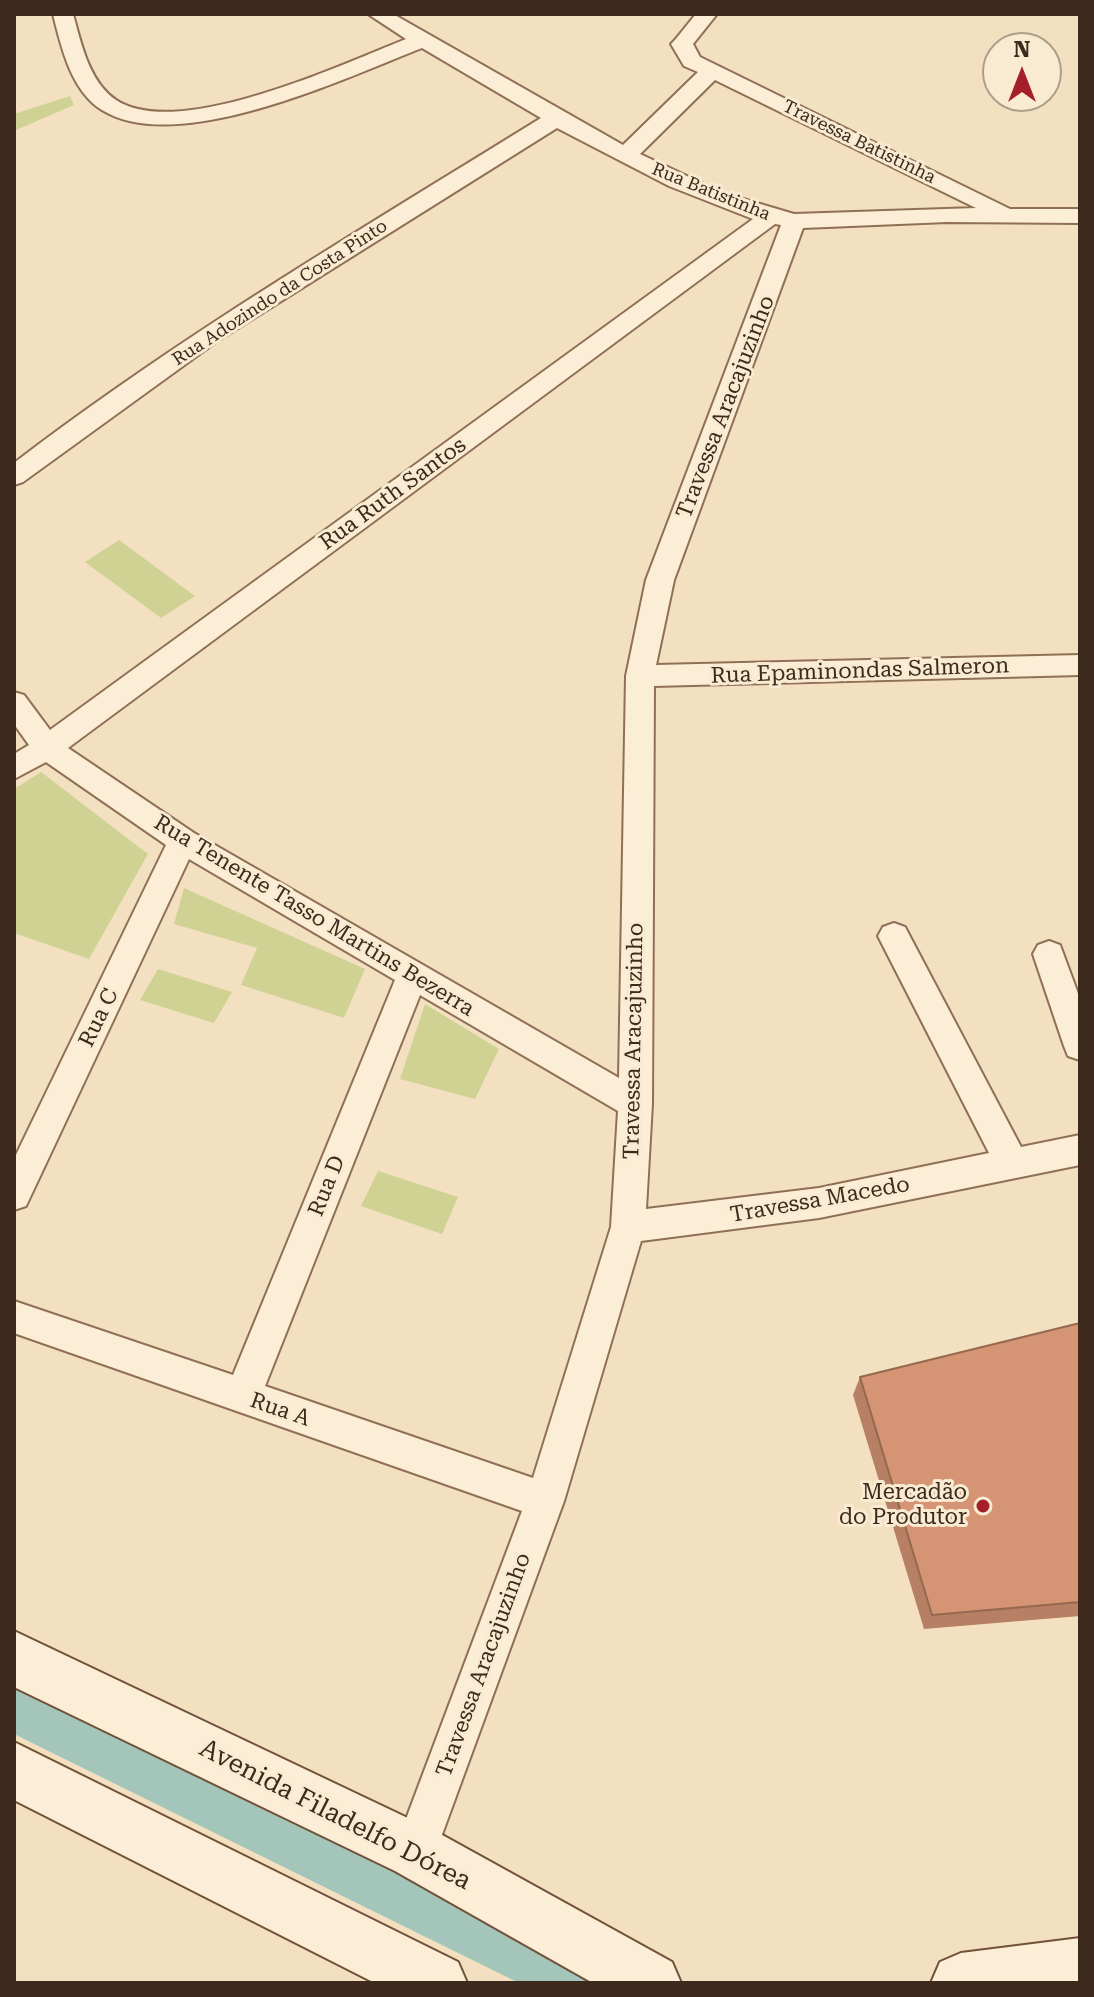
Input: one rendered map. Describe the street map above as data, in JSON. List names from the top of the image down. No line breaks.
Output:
{"streets":{"street":["Travessa Batistinha","Rua Batistinha","Rua Adozindo da Costa Pinto","Travessa Aracajuzinho","Rua Ruth Santos","Rua Epaminondas Salmeron","Rua Tenente Tasso Martins Bezerra","Rua C","Rua D","Travessa Macedo","Rua A","Avenida Filadelfo Dórea"]},"crossings":[["Travessa Batistinha","Rua Batistinha"],["Rua Batistinha","Rua Adozindo da Costa Pinto"],["Rua Batistinha","Travessa Aracajuzinho"],["Rua Batistinha","Rua Ruth Santos"],["Travessa Aracajuzinho","Rua Ruth Santos"],["Travessa Aracajuzinho","Rua Epaminondas Salmeron"],["Travessa Aracajuzinho","Rua Tenente Tasso Martins Bezerra"],["Travessa Aracajuzinho","Travessa Macedo"],["Travessa Aracajuzinho","Rua A"],["Travessa Aracajuzinho","Avenida Filadelfo Dórea"],["Rua Ruth Santos","Rua Tenente Tasso Martins Bezerra"],["Rua Tenente Tasso Martins Bezerra","Rua C"],["Rua Tenente Tasso Martins Bezerra","Rua D"],["Rua D","Rua A"]],"places":["Mercadão do Produtor"],"north":"top"}
